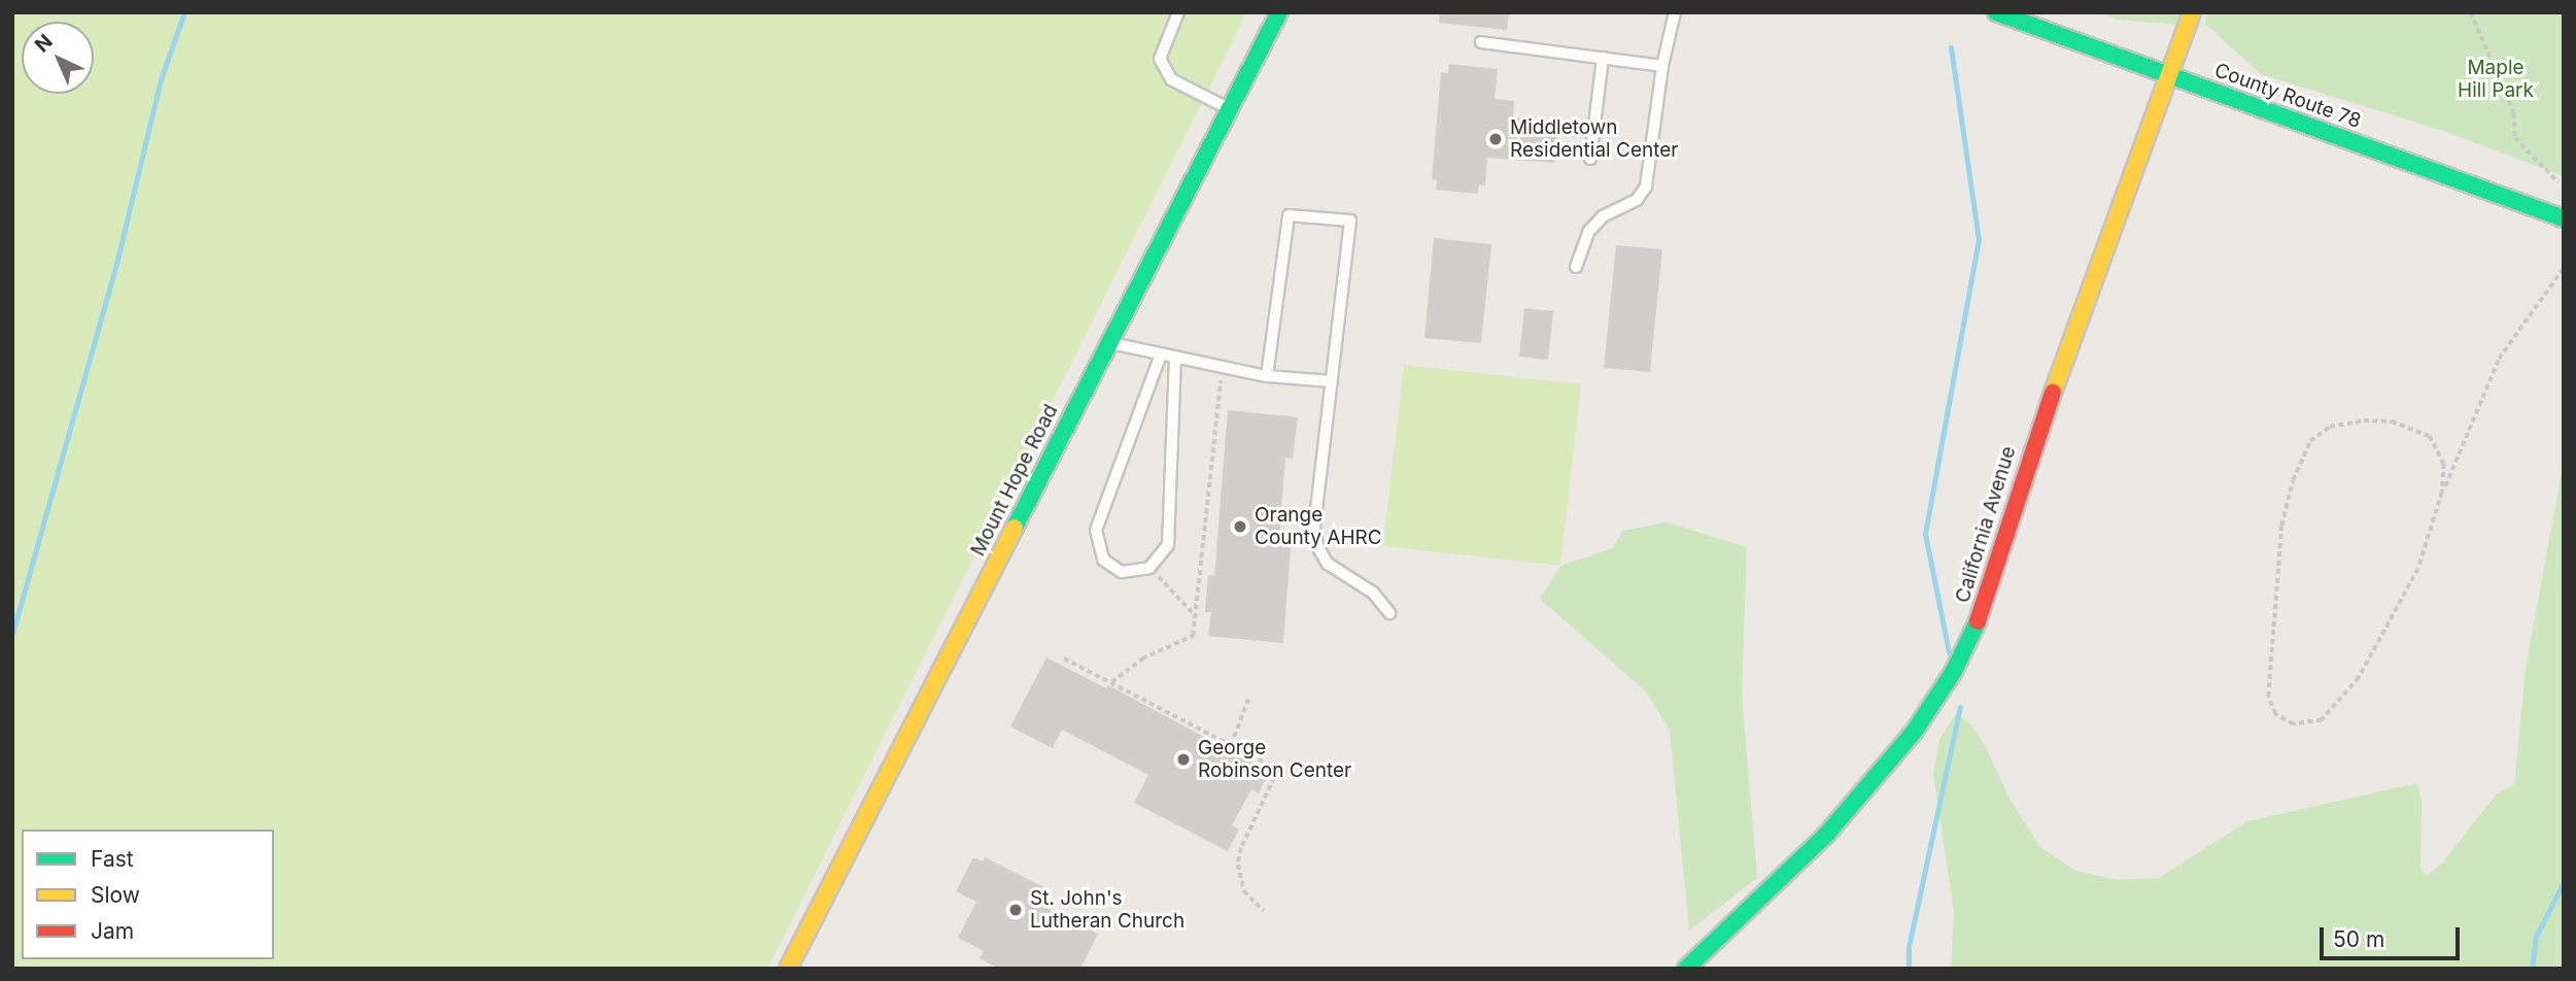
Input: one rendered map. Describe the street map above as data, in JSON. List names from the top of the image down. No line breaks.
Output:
{"streets":{"street":["County Route 78","Mount Hope Road","California Avenue"]},"crossings":[["County Route 78","California Avenue"]],"parks":["Maple Hill Park"],"places":["Middletown Residential Center","Orange County AHRC","George Robinson Center","St. John's Lutheran Church"],"legend":["Fast","Slow","Jam"],"scale_bar":"50 m","north":"top left"}
